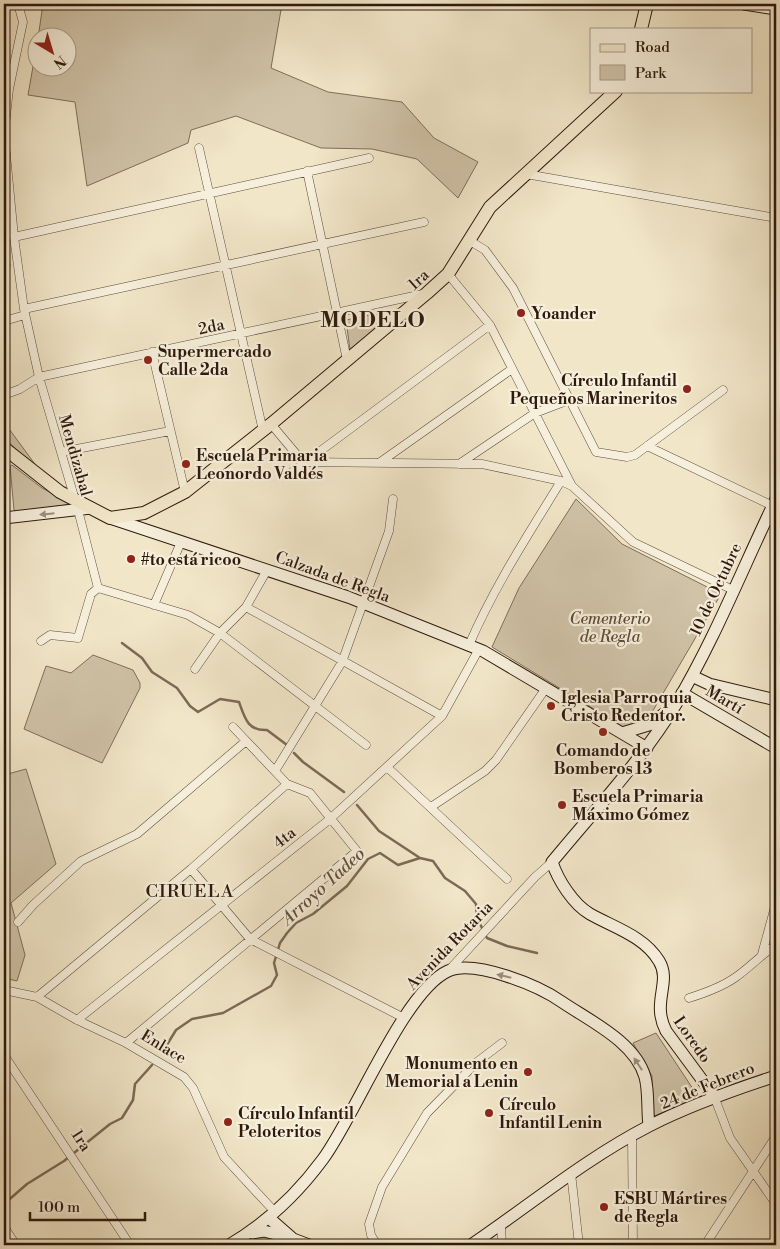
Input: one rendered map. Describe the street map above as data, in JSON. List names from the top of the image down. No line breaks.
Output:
{"streets":{"main road":["1ra","Calzada de Regla","10 de Octubre","Martí","Avenida Rotaria","Loredo","Enlace","24 de Febrero"],"street":["2da","Mendizabal","4ta"]},"crossings":[["1ra","2da"],["1ra","Calzada de Regla"],["2da","Mendizabal"],["Mendizabal","Calzada de Regla"],["Calzada de Regla","4ta"],["Calzada de Regla","Avenida Rotaria"],["10 de Octubre","Martí"],["10 de Octubre","Avenida Rotaria"],["Martí","Avenida Rotaria"],["4ta","Enlace"],["Avenida Rotaria","Loredo"],["Avenida Rotaria","Enlace"],["Loredo","24 de Febrero"]],"districts":["MODELO","CIRUELA"],"water":["Arroyo Tadeo"],"parks":["Cementerio de Regla"],"places":["Yoander","Supermercado Calle 2da","Círculo Infantil Pequeños Marineritos","Escuela Primaria Leonordo Valdés","#to está ricoo","Iglesia Parroquia Cristo Redentor.","Comando de Bomberos 13","Escuela Primaria Máximo Gómez","Monumento en Memorial a Lenin","Círculo Infantil Lenin","Círculo Infantil Peloteritos","ESBU Mártires de Regla"],"legend":["Road","Park"],"scale_bar":"100 m","north":"bottom right"}
